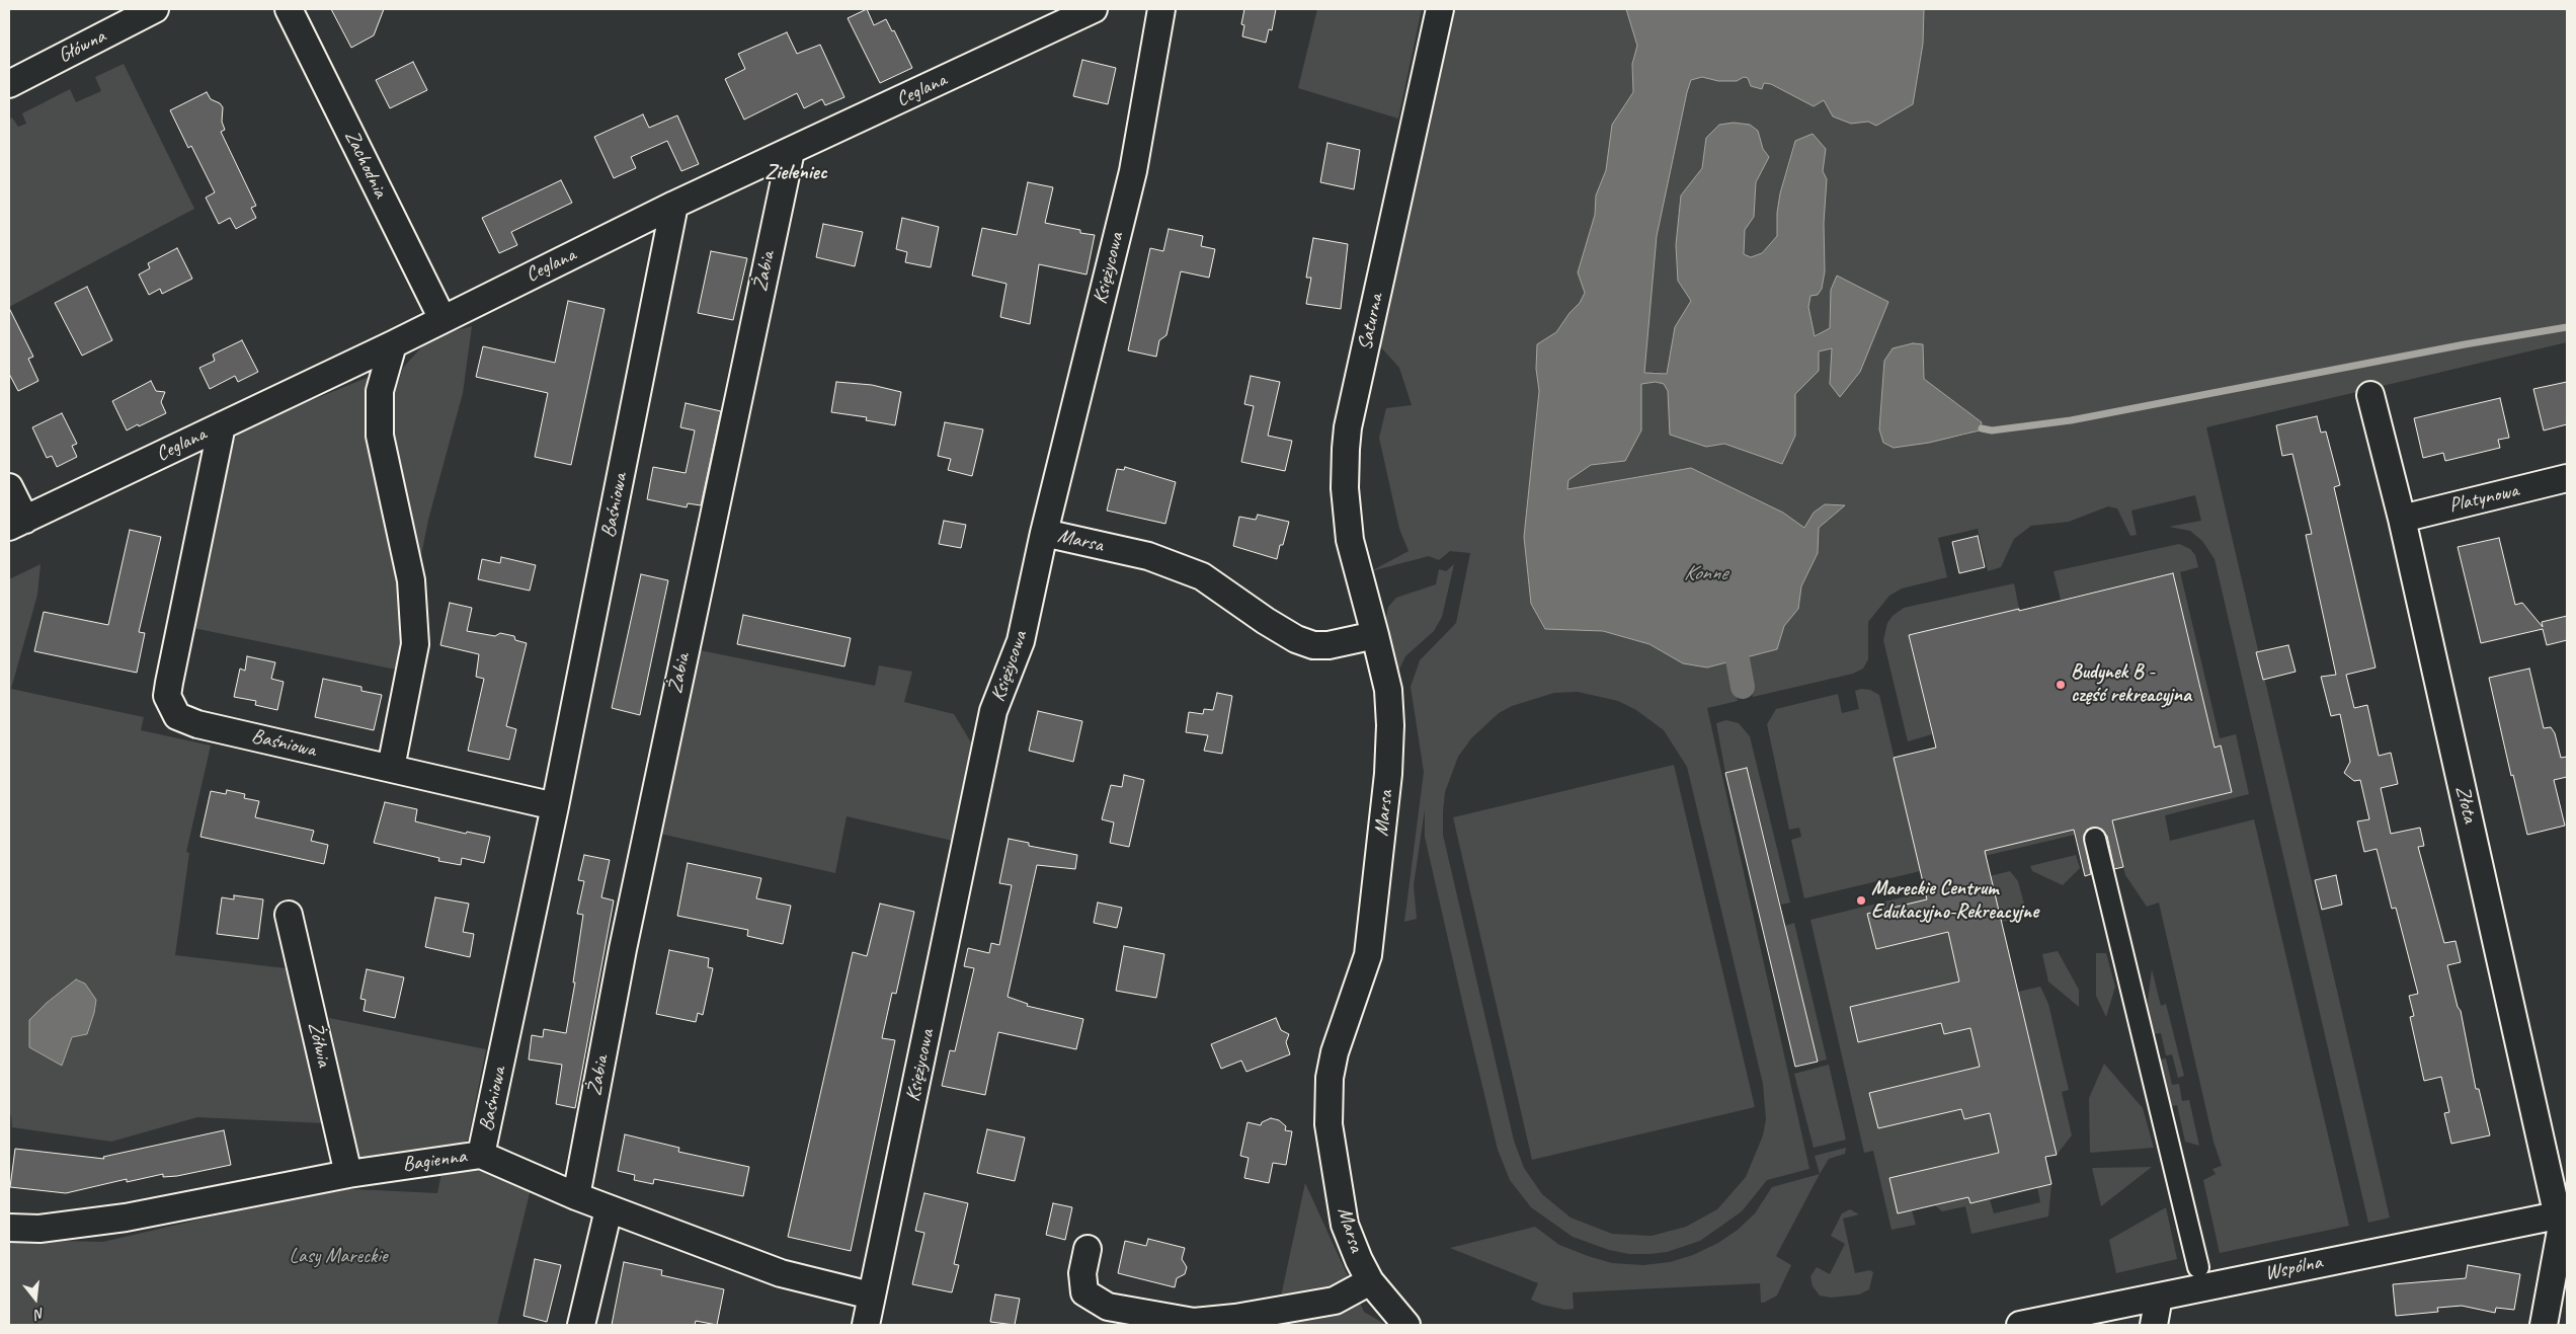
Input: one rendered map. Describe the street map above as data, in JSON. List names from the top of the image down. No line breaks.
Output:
{"streets":{"street":["Główna","Ceglana","Zachodnia","Księżycowa","Żabia","Saturna","Platynowa","Baśniowa","Marsa","Złota","Żółwia","Bagienna","Wspólna"]},"crossings":[["Ceglana","Zachodnia"],["Ceglana","Żabia"],["Ceglana","Baśniowa"],["Księżycowa","Marsa"],["Księżycowa","Bagienna"],["Żabia","Bagienna"],["Saturna","Marsa"],["Platynowa","Złota"],["Baśniowa","Bagienna"],["Złota","Wspólna"],["Żółwia","Bagienna"]],"districts":["Zieleniec"],"water":["Konne"],"parks":["Lasy Mareckie"],"places":["Budynek B - część rekreacyjna","Mareckie Centrum Edukacyjno-Rekreacyjne"],"north":"bottom"}
